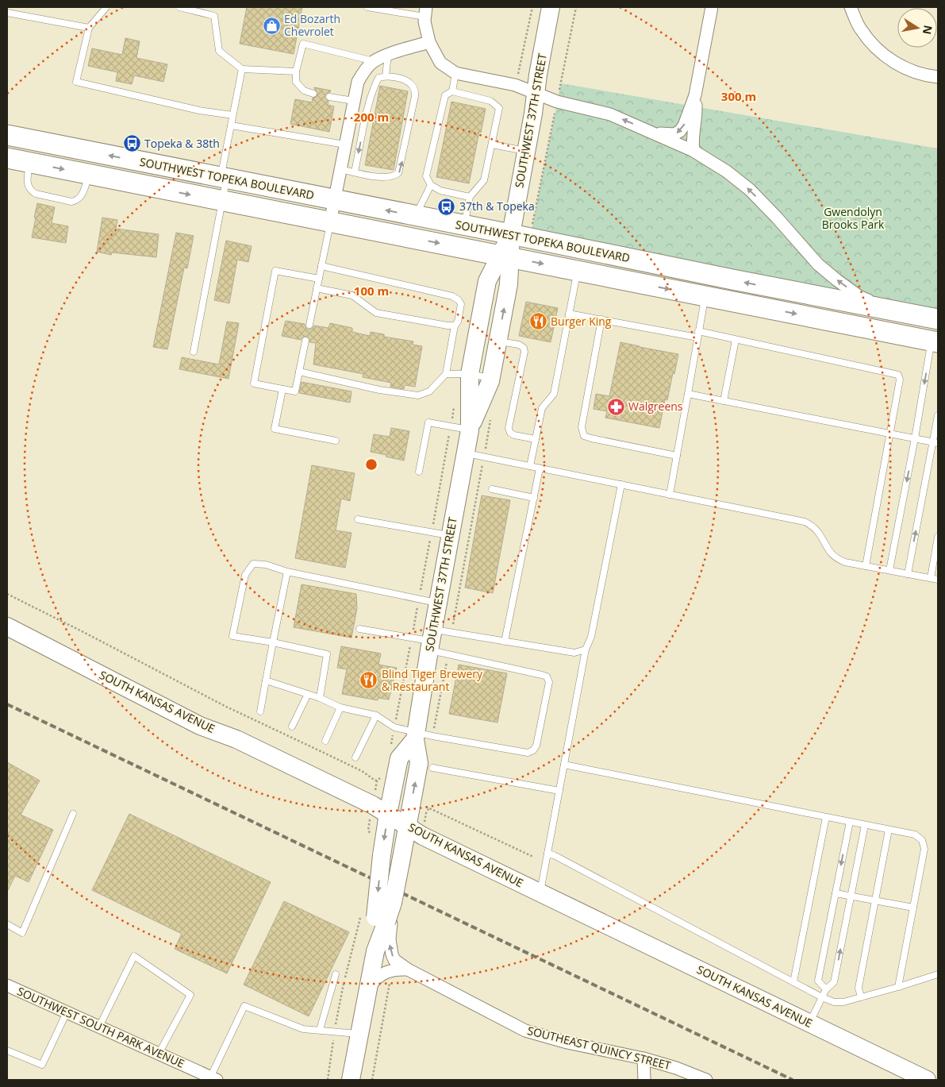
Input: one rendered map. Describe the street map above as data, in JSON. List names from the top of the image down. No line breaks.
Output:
{"streets":{"main road":["SOUTHWEST 37TH STREET","SOUTHWEST TOPEKA BOULEVARD","SOUTH KANSAS AVENUE"],"street":["SOUTHWEST SOUTH PARK AVENUE","SOUTHEAST QUINCY STREET"]},"crossings":[["SOUTHWEST 37TH STREET","SOUTHWEST TOPEKA BOULEVARD"],["SOUTHWEST 37TH STREET","SOUTH KANSAS AVENUE"],["SOUTHWEST 37TH STREET","SOUTHEAST QUINCY STREET"]],"parks":["Gwendolyn Brooks Park"],"places":{"shop":["Ed Bozarth Chevrolet"],"bus stop":["Topeka & 38th","37th & Topeka"],"restaurant":["Burger King","Blind Tiger Brewery & Restaurant"],"pharmacy":["Walgreens"]},"north":"right","rings":["300 m","200 m","100 m"]}
